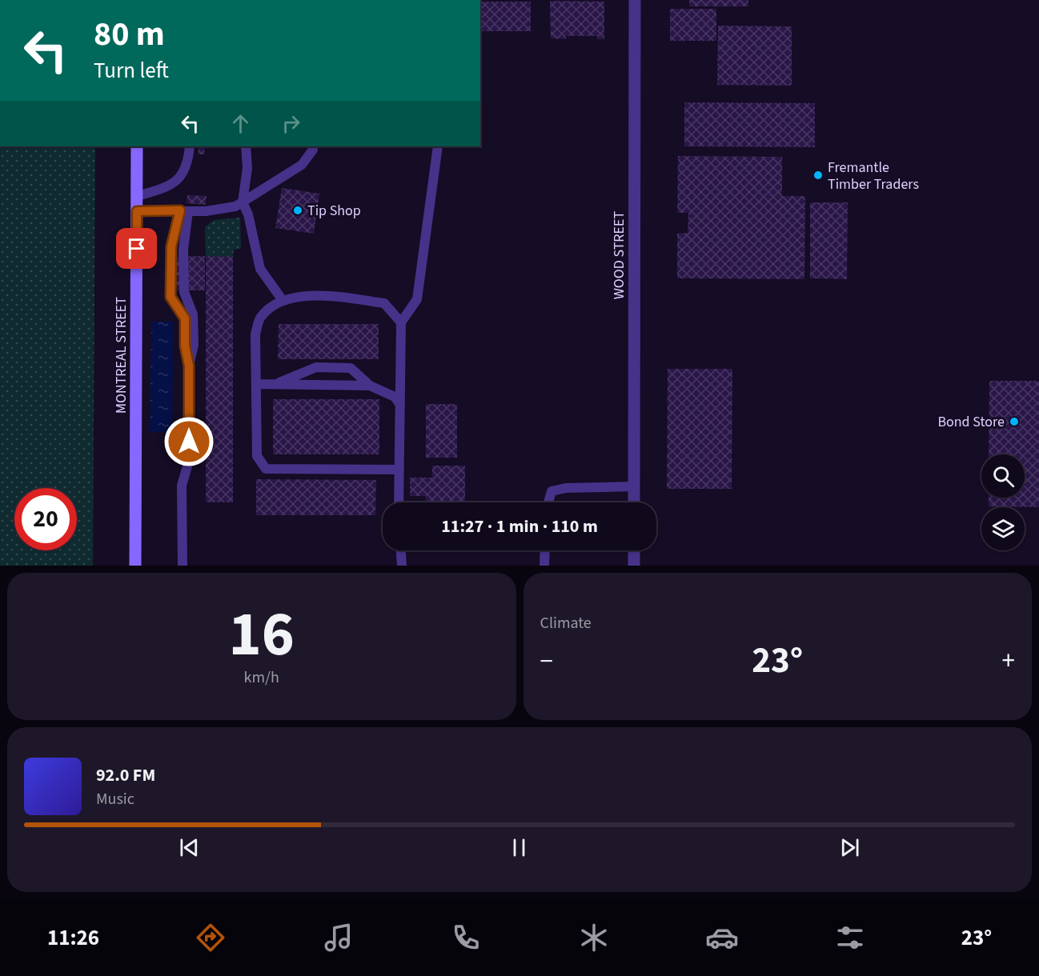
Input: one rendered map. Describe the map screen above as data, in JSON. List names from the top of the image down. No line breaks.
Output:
{"streets":{"street":["WOOD STREET","MONTREAL STREET"]},"places":["Fremantle Timber Traders","Tip Shop","Bond Store"],"page":{"turn":["80 m","Turn left"],"limit":"20","trip":"11:27 · 1 min · 110 m","tile":[["16","km/h"],"Climate"],"heat":["−","23°","+"],"song":["92.0 FM","Music"],"tabs":["11:26","23°"]}}
